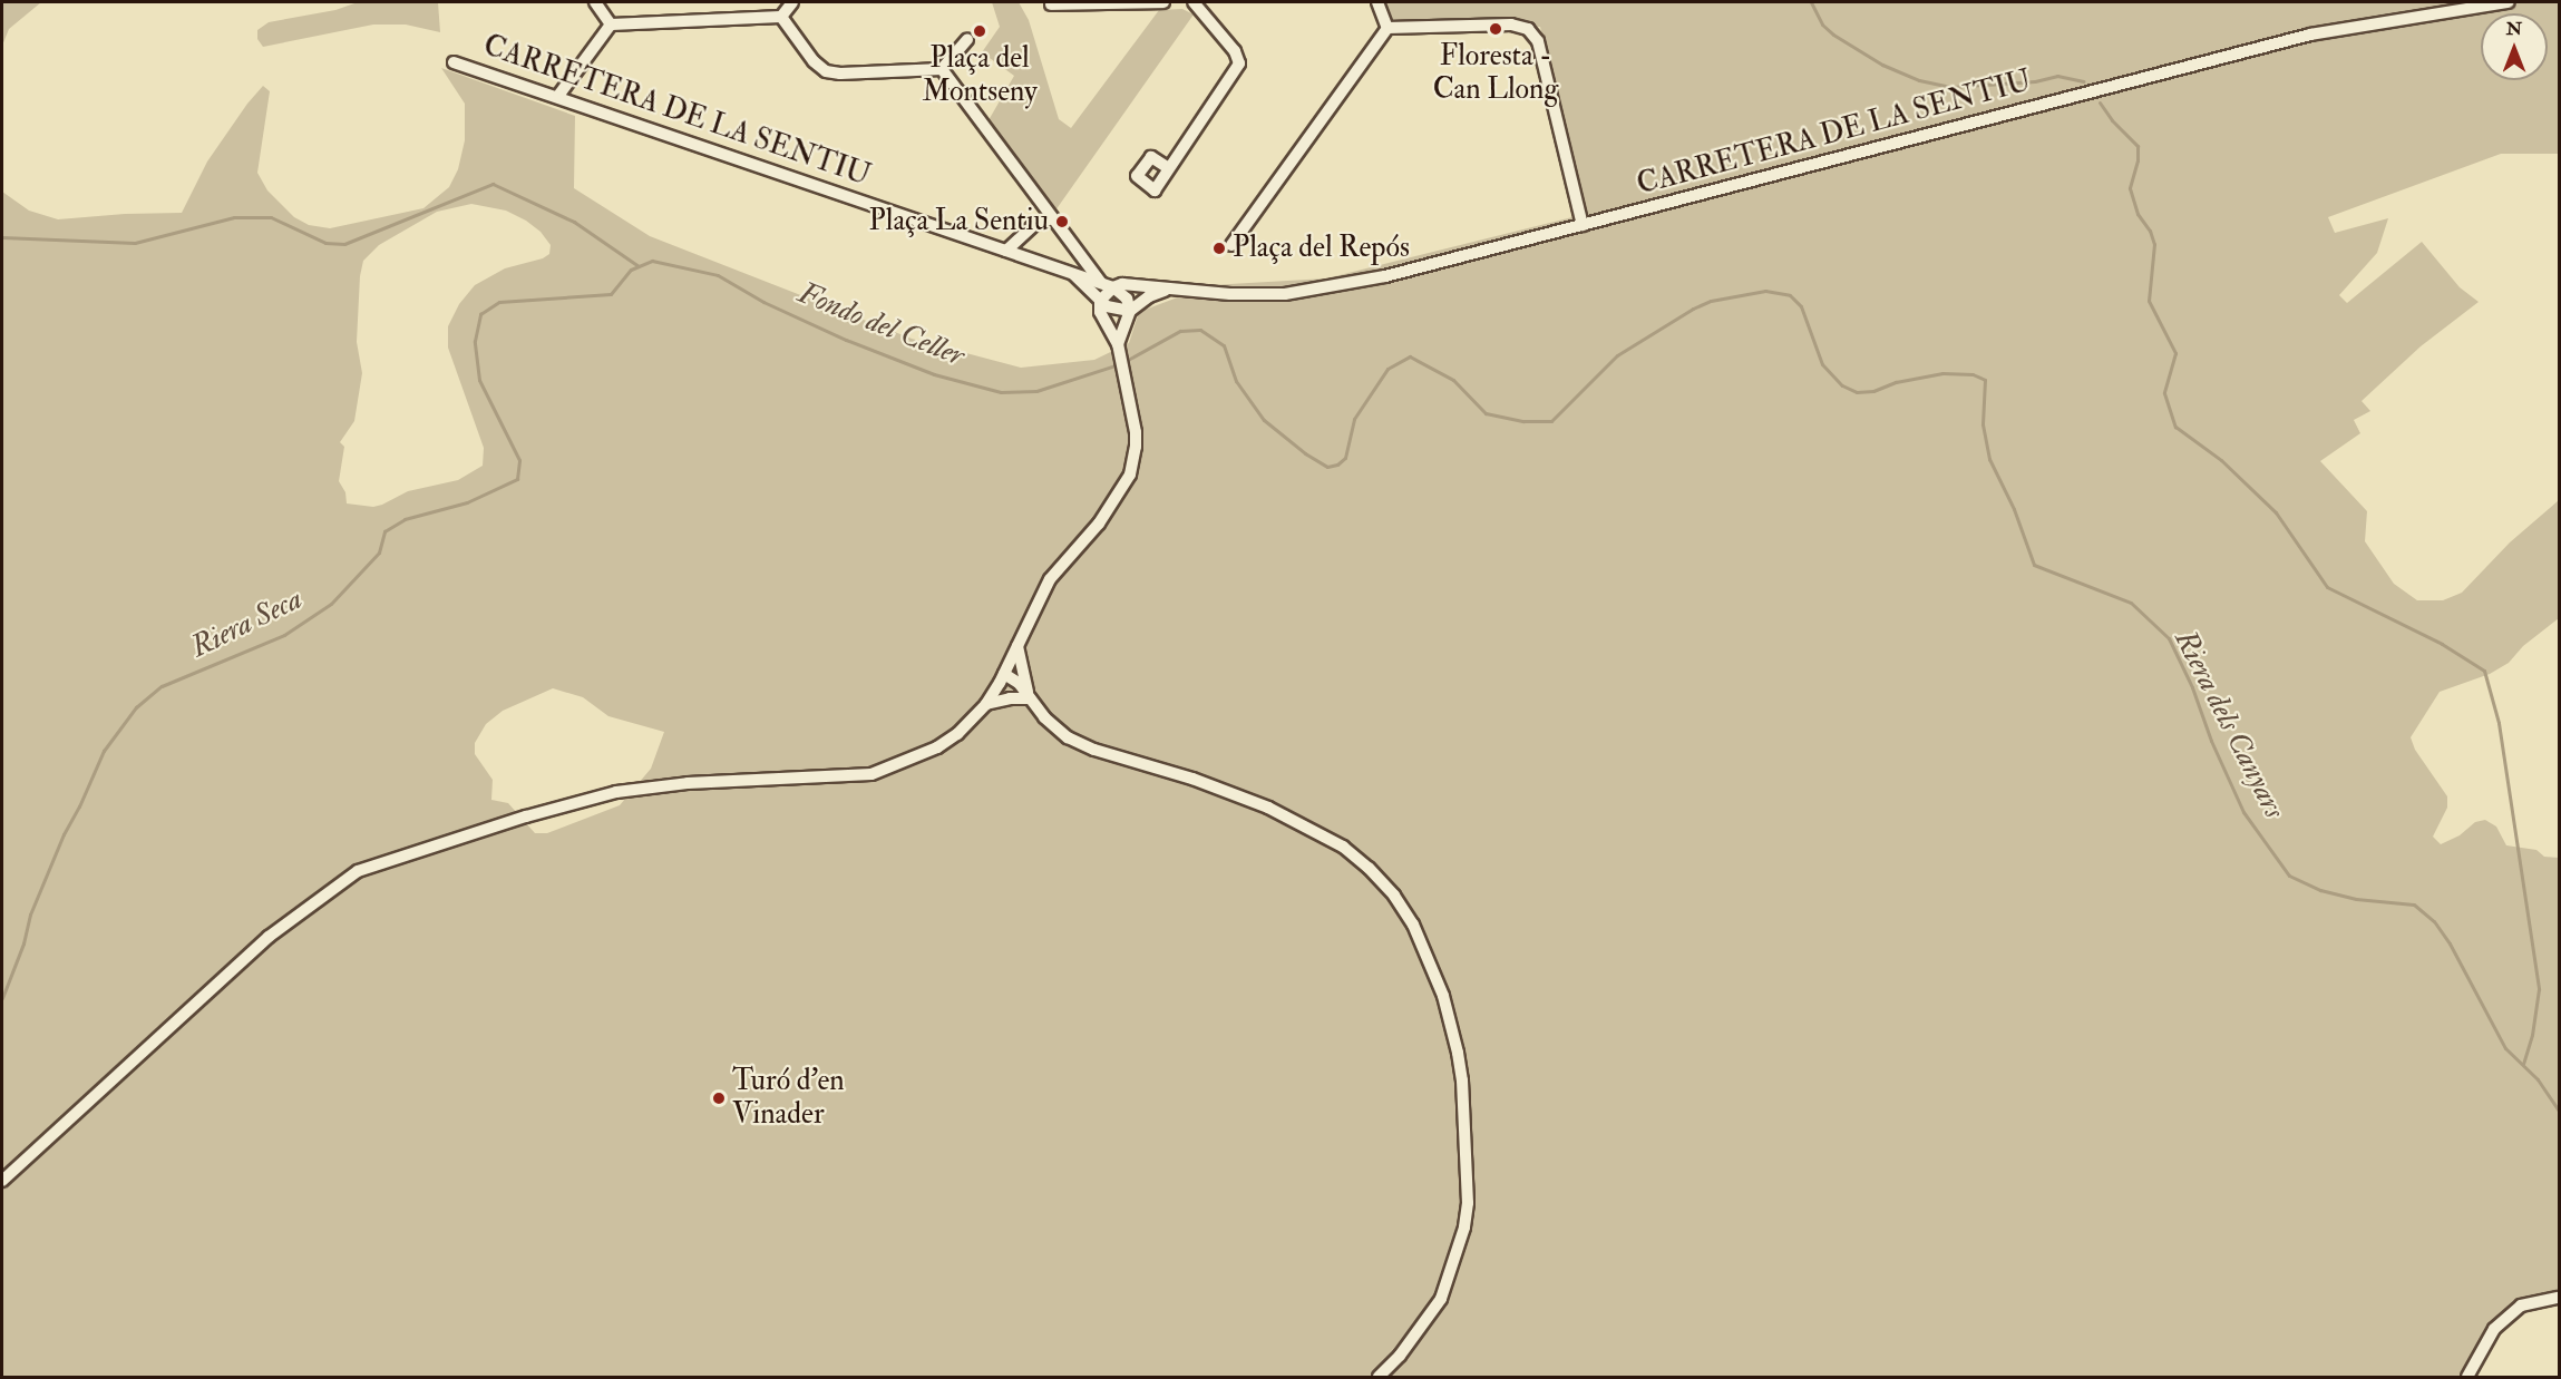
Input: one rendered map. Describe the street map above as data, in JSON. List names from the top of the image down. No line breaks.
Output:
{"streets":{"street":["CARRETERA DE LA SENTIU"]},"water":["Fondo del Celler","Riera Seca","Riera dels Canyars"],"places":["Floresta - Can Llong","Plaça del Montseny","Plaça La Sentiu","Plaça del Repós","Turó d'en Vinader"],"north":"top"}
